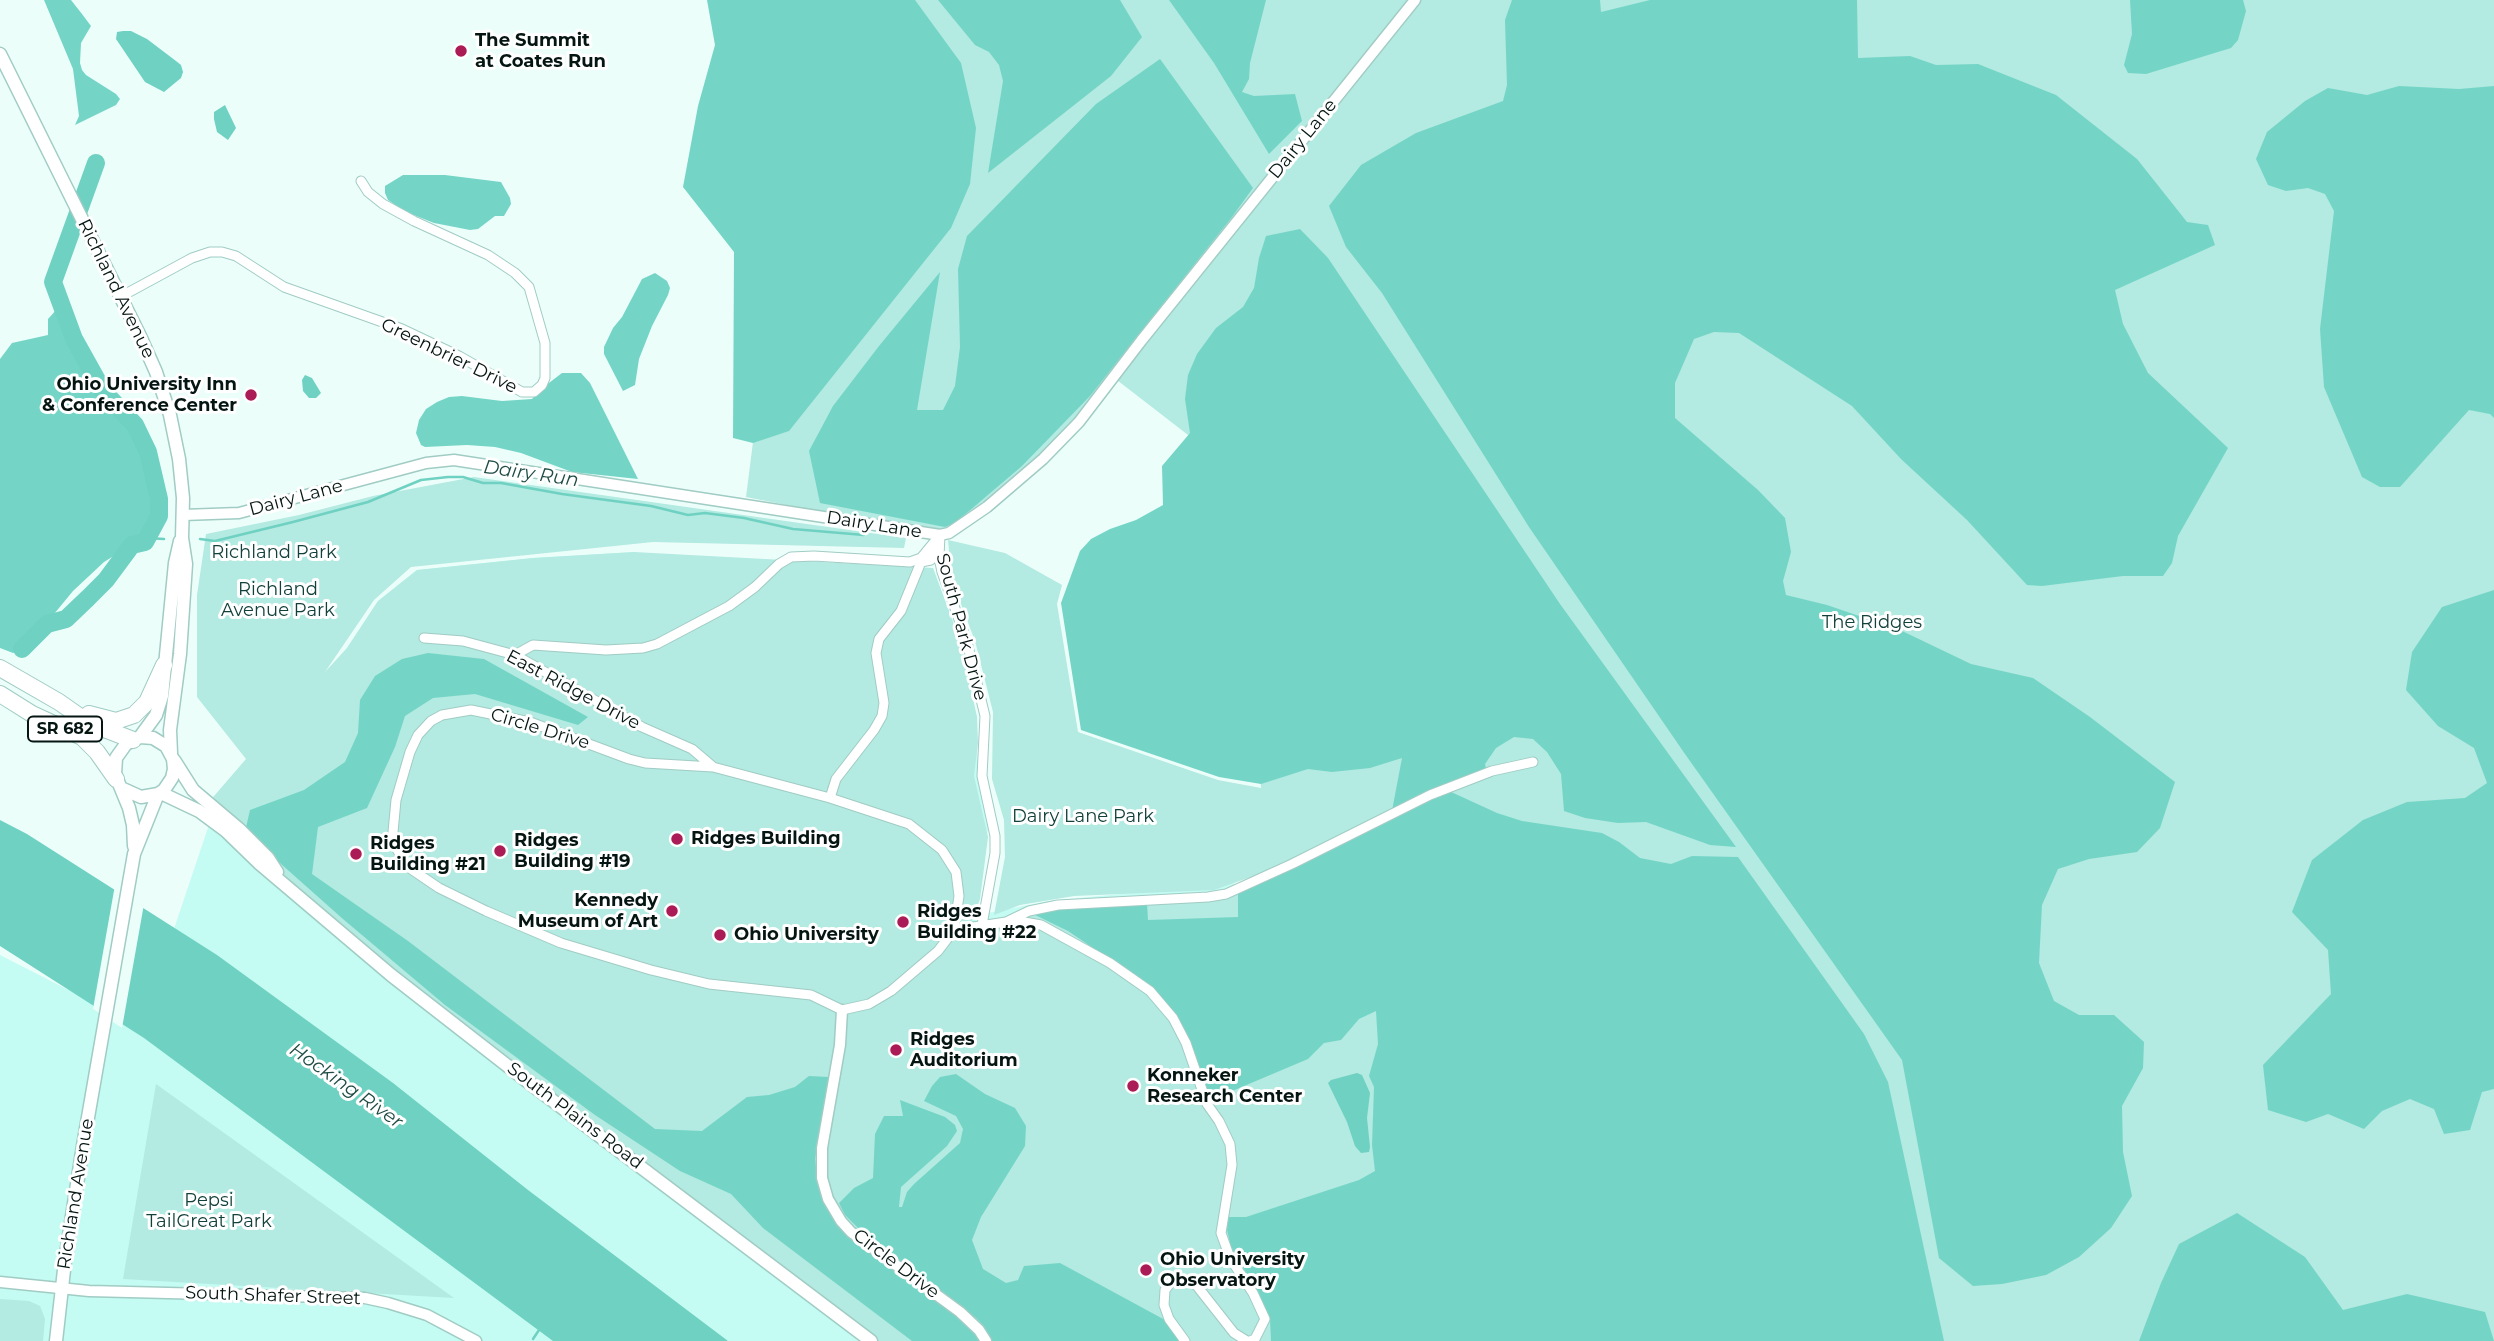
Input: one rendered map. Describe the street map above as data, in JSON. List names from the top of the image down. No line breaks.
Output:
{"streets":{"highway":["SR 682"],"main road":["Richland Avenue","South Plains Road"],"street":["Dairy Lane","Greenbrier Drive","South Park Drive","East Ridge Drive","Circle Drive","South Shafer Street"]},"crossings":[["Dairy Lane","Richland Avenue"],["Dairy Lane","South Park Drive"],["Richland Avenue","Greenbrier Drive"],["Richland Avenue","SR 682"],["Richland Avenue","South Plains Road"],["Richland Avenue","South Shafer Street"],["East Ridge Drive","Circle Drive"],["SR 682","South Plains Road"]],"water":["Dairy Run","Hocking River"],"parks":["Richland Park","Richland Avenue Park","The Ridges","Dairy Lane Park","Pepsi TailGreat Park"],"places":["The Summit at Coates Run","Ohio University Inn & Conference Center","Ridges Building","Ridges Building #19","Ridges Building #21","Kennedy Museum of Art","Ridges Building #22","Ohio University","Ridges Auditorium","Konneker Research Center","Ohio University Observatory"]}
